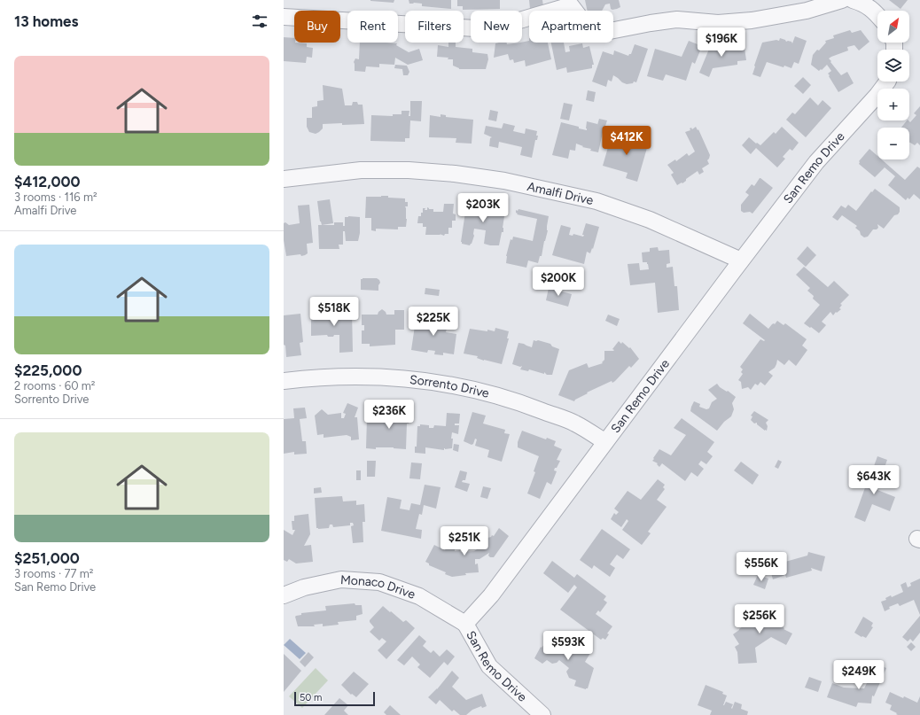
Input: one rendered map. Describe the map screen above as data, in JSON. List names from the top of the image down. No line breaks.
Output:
{"streets":{"street":["San Remo Drive","Amalfi Drive","Sorrento Drive","Monaco Drive"]},"crossings":[["San Remo Drive","Amalfi Drive"],["San Remo Drive","Sorrento Drive"],["San Remo Drive","Monaco Drive"]],"scale_bar":"50 m","north":"top right","page":{"heading":"13 homes","map_buttons":["+","−"],"chip":["Buy","Rent","Filters","New","Apartment"],"price":["$196K","$412K","$203K","$200K","$518K","$225K","$236K","$643K","$251K","$556K","$256K","$593K","$249K"],"list":[{"name":"$412,000","note":"3 rooms · 116 m² · Amalfi Drive"},{"name":"$225,000","note":"2 rooms · 60 m² · Sorrento Drive"},{"name":"$251,000","note":"3 rooms · 77 m² · San Remo Drive"}],"scale":"50 m"}}
